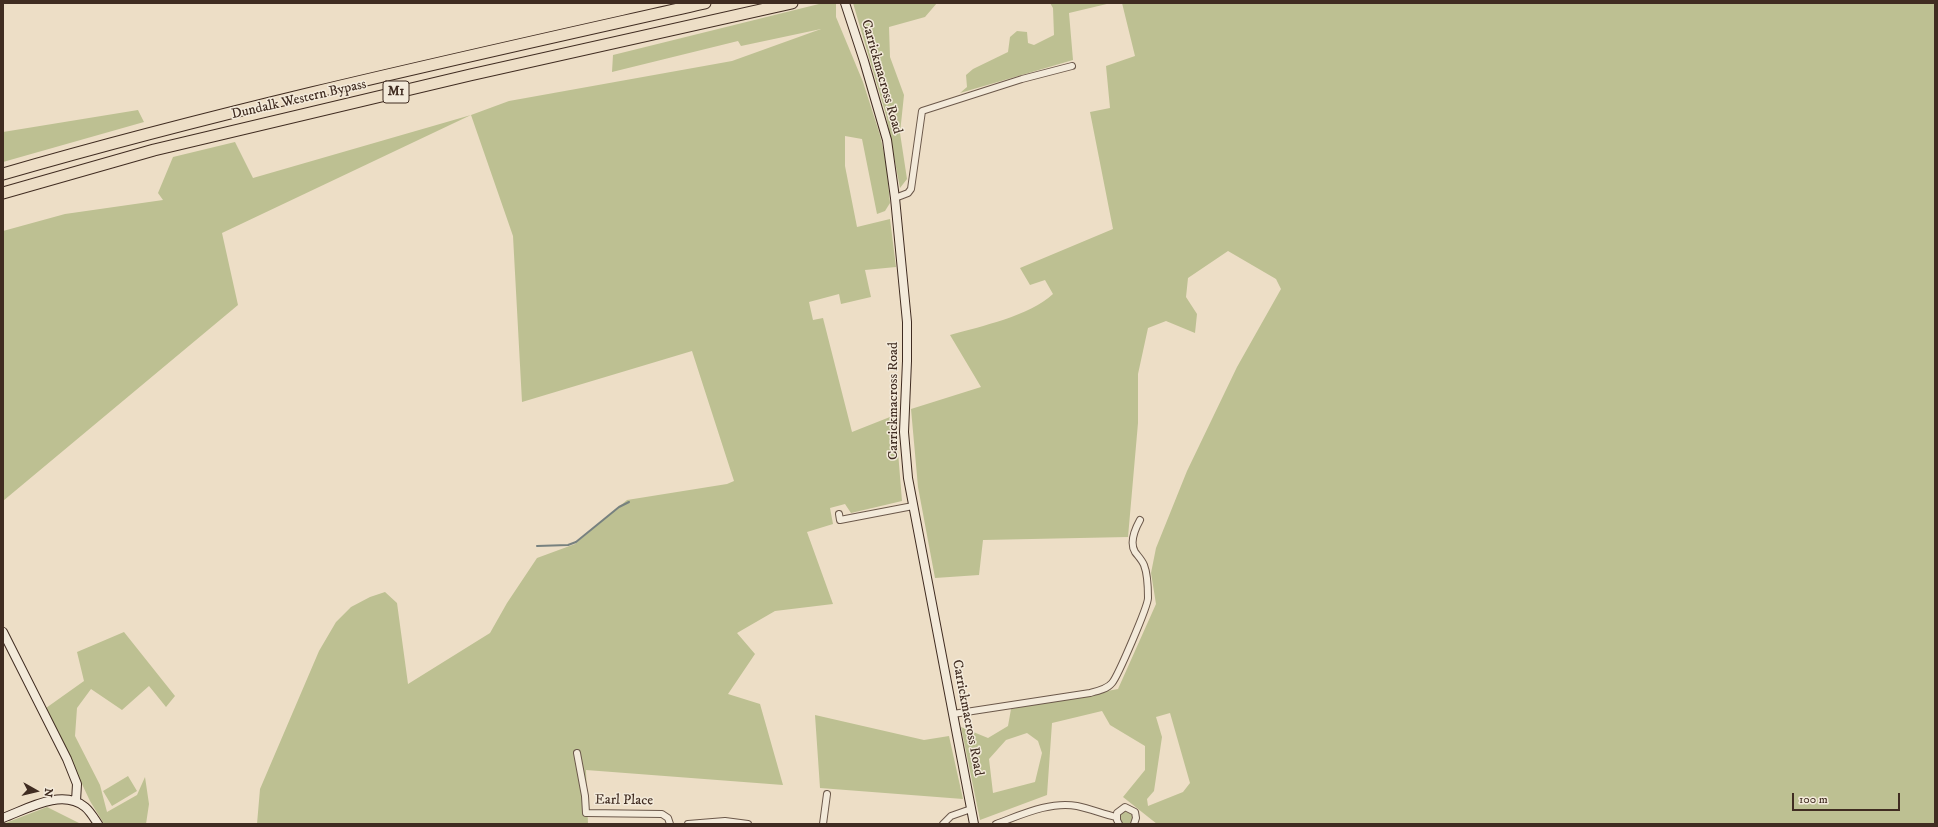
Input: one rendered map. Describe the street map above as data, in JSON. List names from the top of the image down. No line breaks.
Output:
{"streets":{"highway":["M1","Dundalk Western Bypass"],"main road":["Carrickmacross Road"],"street":["Earl Place"]},"scale_bar":"100 m","north":"right"}
